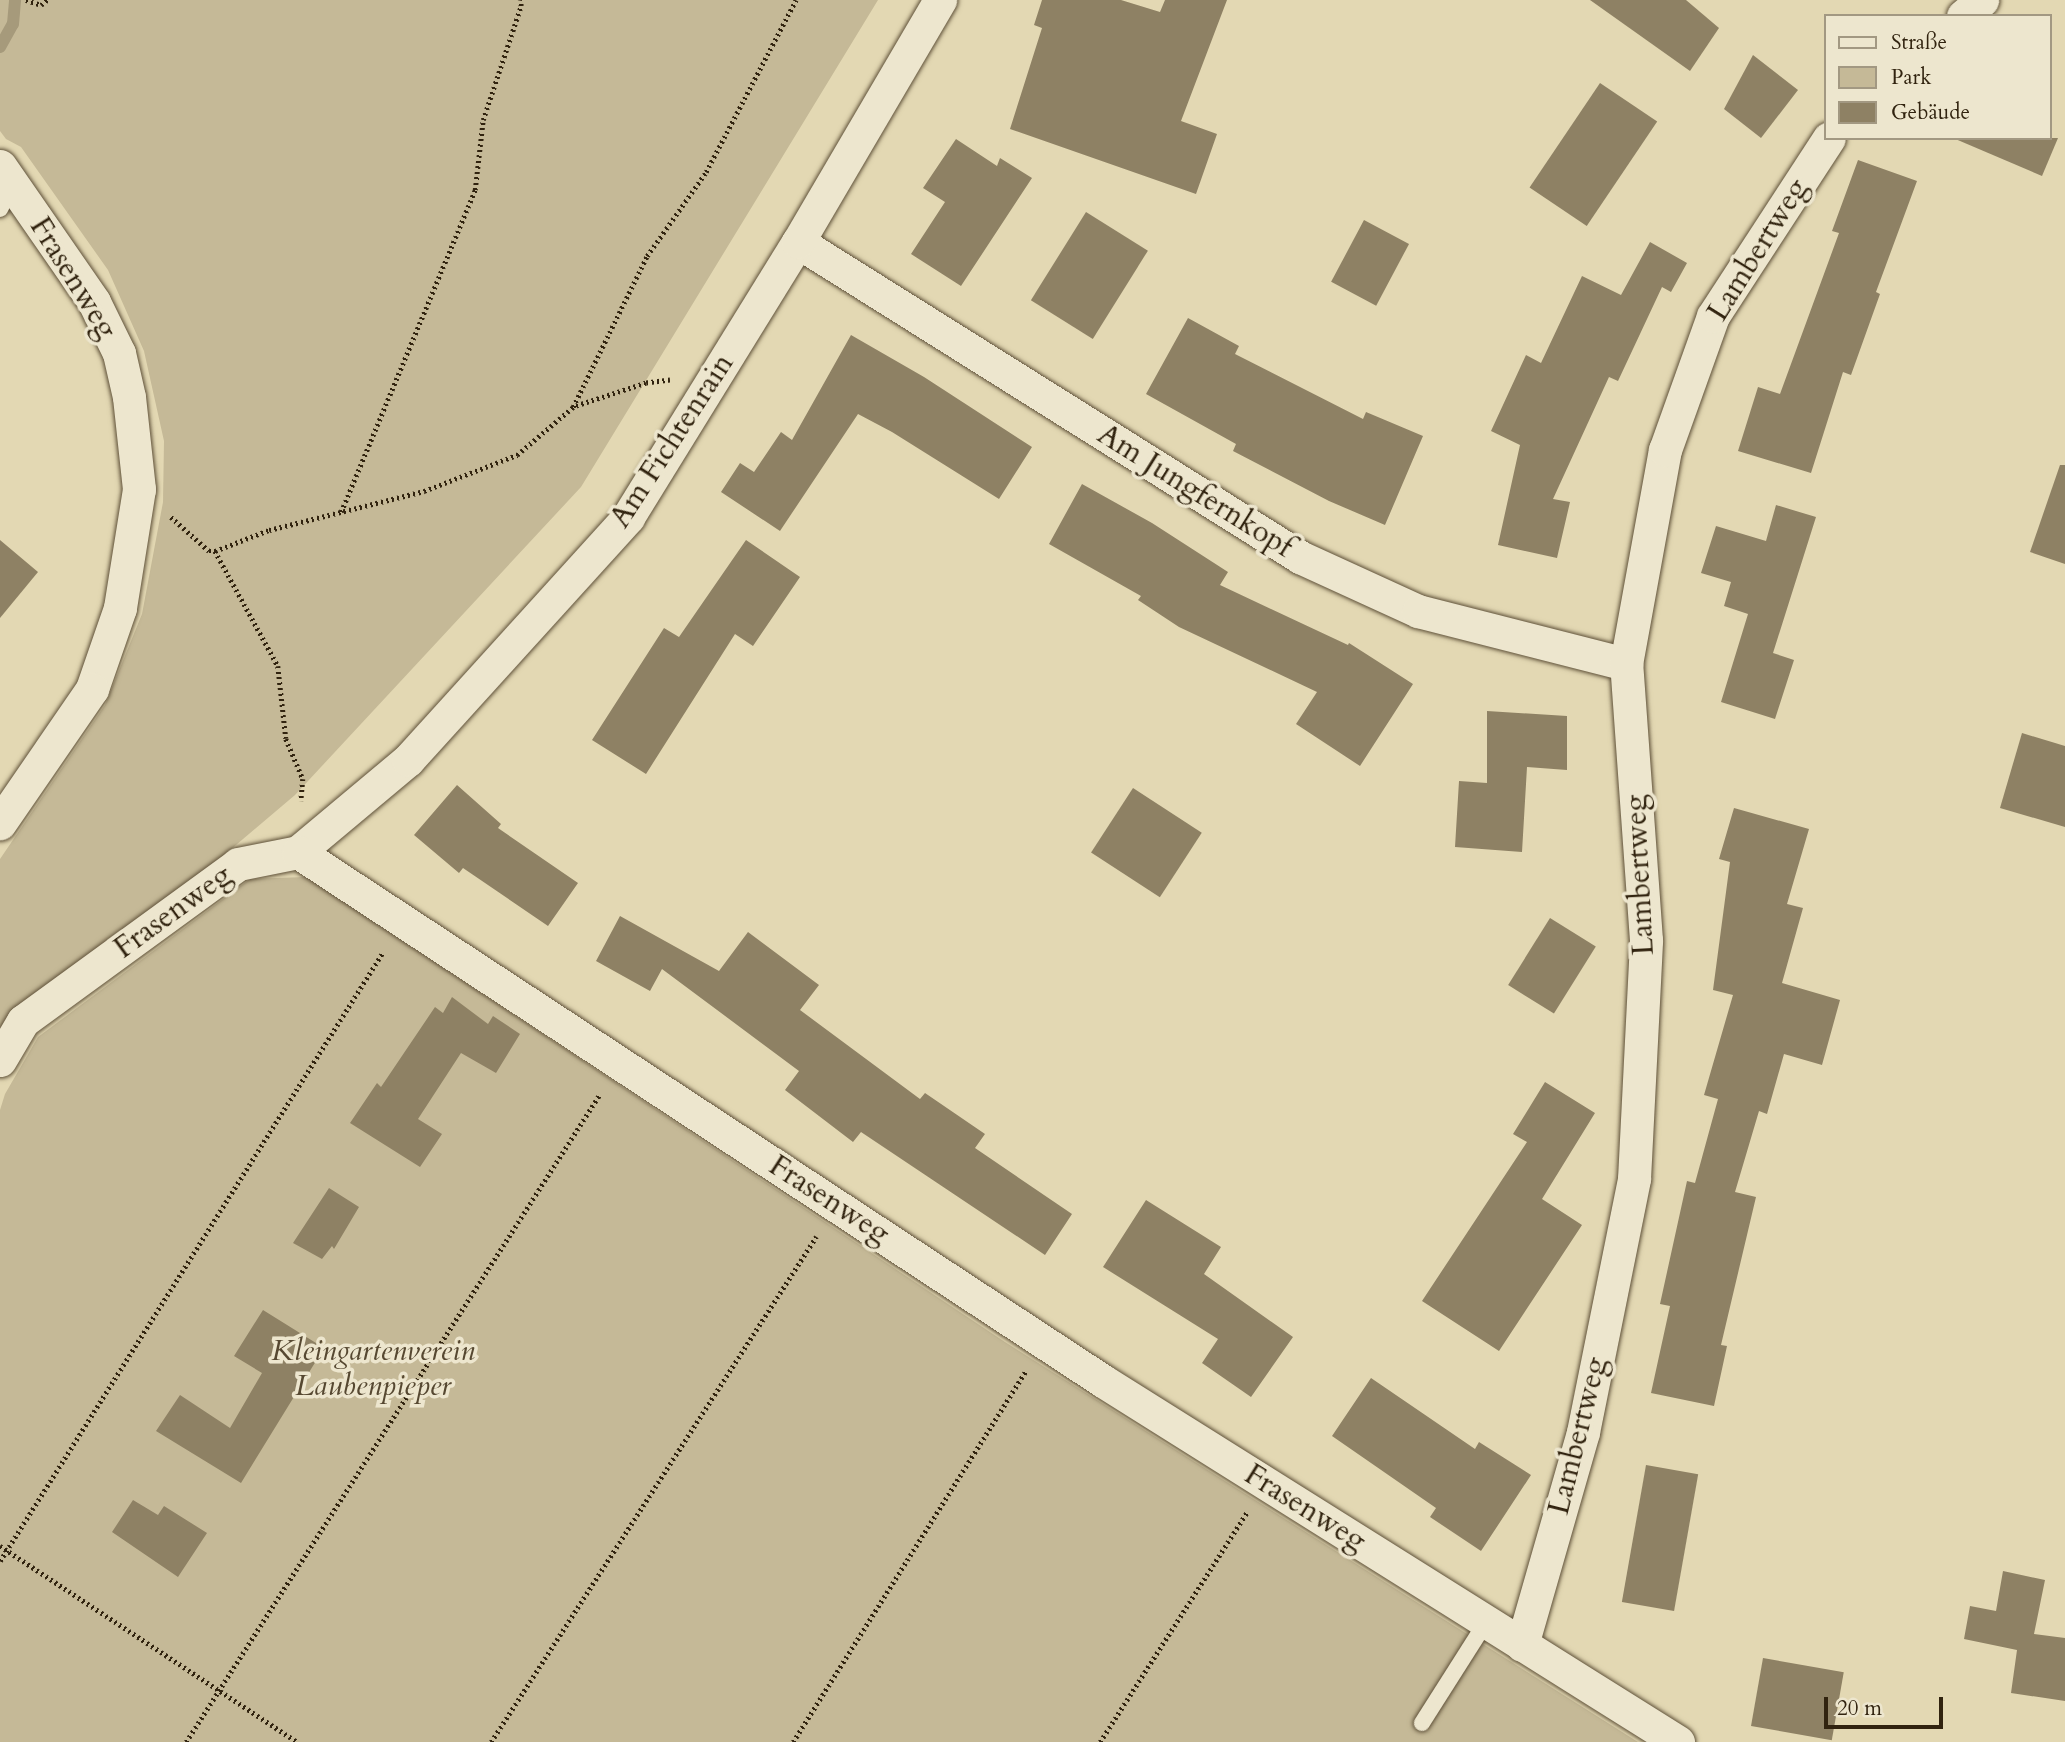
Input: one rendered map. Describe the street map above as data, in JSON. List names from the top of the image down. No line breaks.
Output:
{"streets":{"street":["Lambertweg","Frasenweg","Am Fichtenrain","Am Jungfernkopf"]},"crossings":[["Lambertweg","Frasenweg"],["Lambertweg","Am Jungfernkopf"],["Frasenweg","Am Fichtenrain"],["Am Fichtenrain","Am Jungfernkopf"]],"parks":["Kleingartenverein Laubenpieper"],"legend":["Straße","Park","Gebäude"],"scale_bar":"20 m"}
